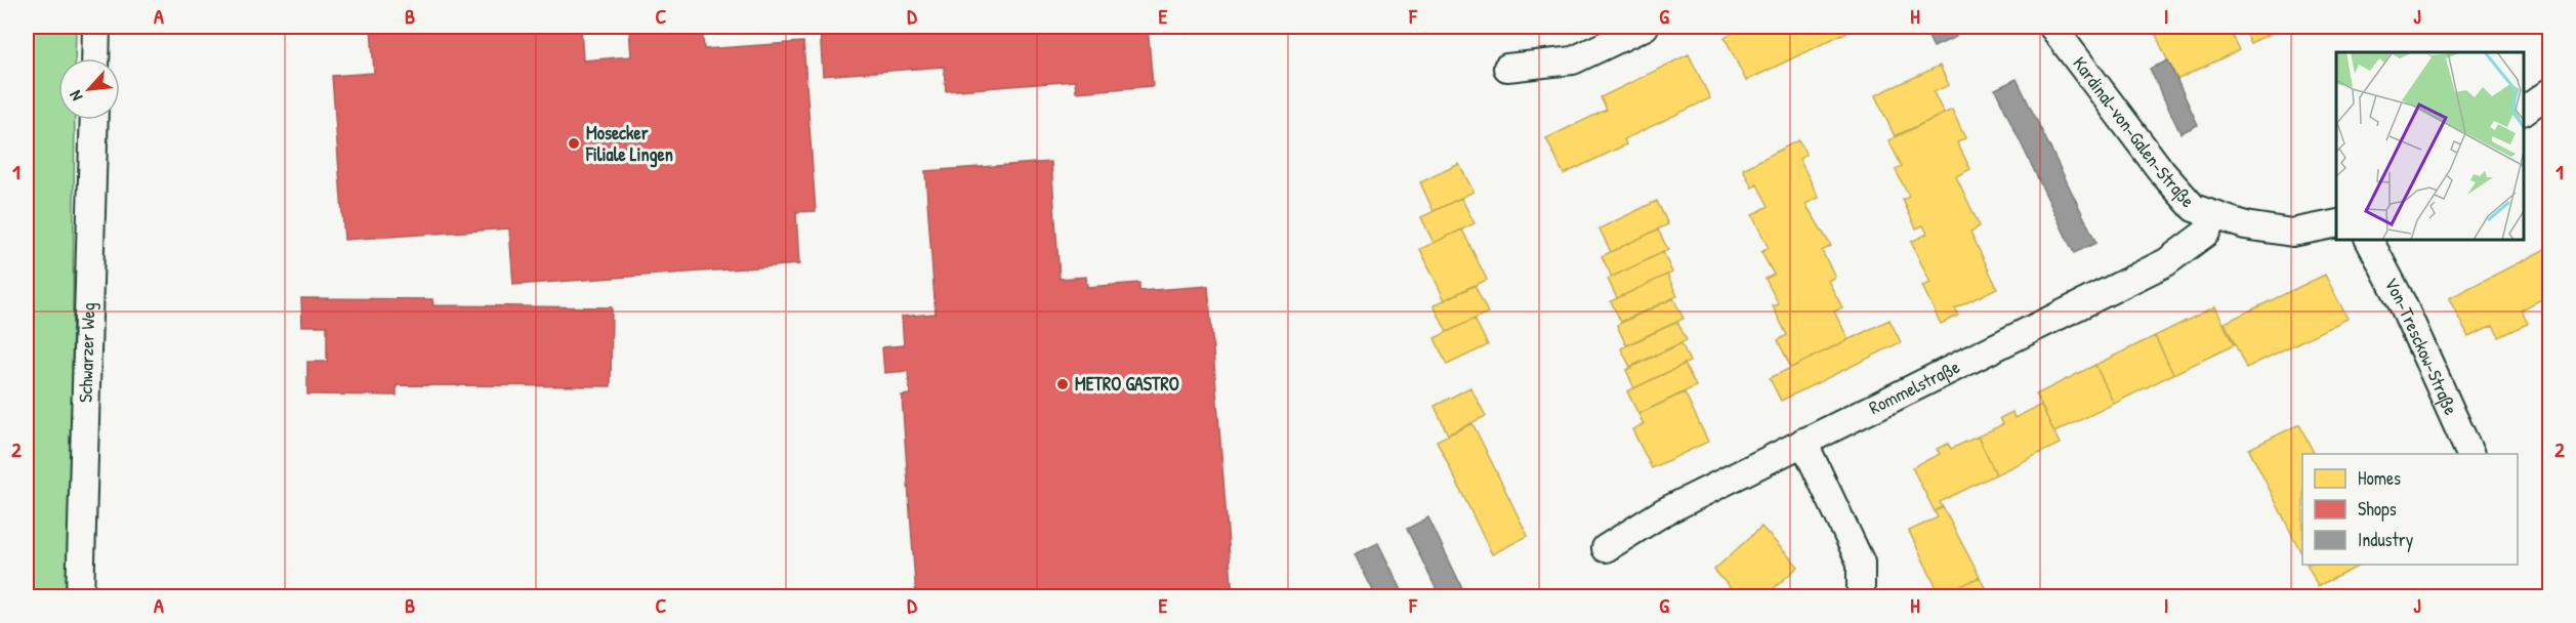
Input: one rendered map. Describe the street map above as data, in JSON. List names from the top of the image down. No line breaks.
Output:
{"streets":{"street":["Kardinal-von-Galen-Straße","Von-Tresckow-Straße","Schwarzer Weg","Rommelstraße"]},"crossings":[["Kardinal-von-Galen-Straße","Rommelstraße"]],"places":["Mosecker Filiale Lingen","METRO GASTRO"],"legend":["Homes","Shops","Industry"],"north":"bottom left","grid":{"columns":["A","B","C","D","E","F","G","H","I","J"],"rows":["1","2"]}}
